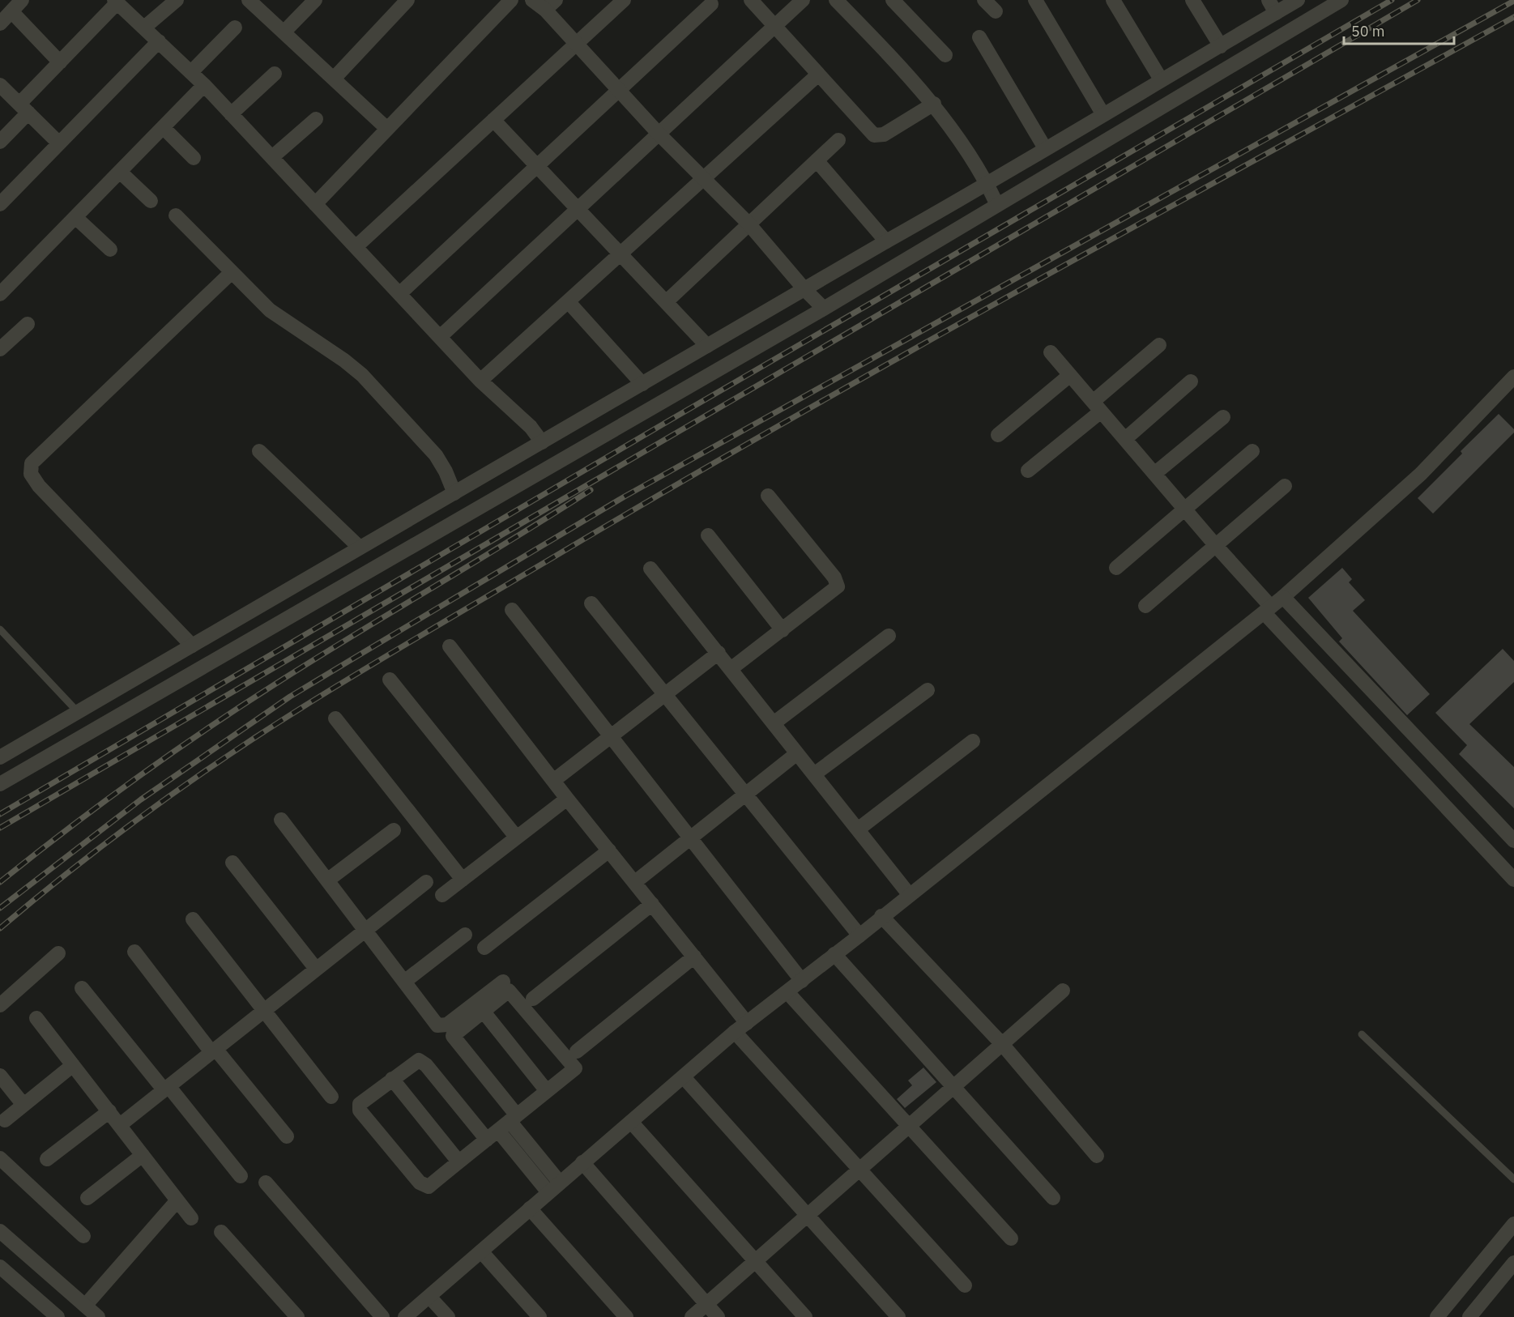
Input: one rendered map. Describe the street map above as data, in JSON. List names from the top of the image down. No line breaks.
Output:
{"scale_bar":"50 m"}
